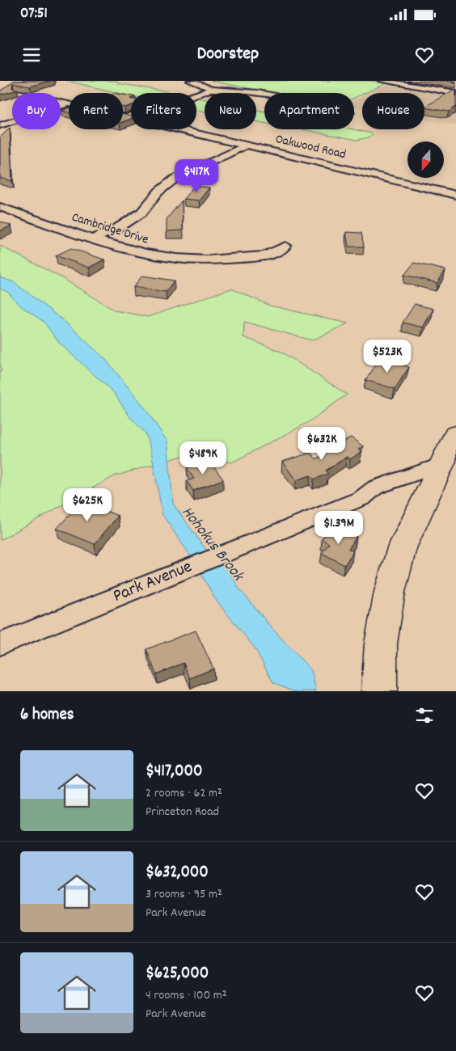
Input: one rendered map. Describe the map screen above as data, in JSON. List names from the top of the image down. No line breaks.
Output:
{"streets":{"street":["Oakwood Road","Cambridge Drive","Park Avenue"]},"water":["Hohokus Brook"],"north":"bottom","page":{"status":"07:51","header":"Doorstep","chip":["Buy","Rent","Filters","New","Apartment","House"],"price":["$417K","$523K","$632K","$489K","$625K","$1.39M"],"heading":"6 homes","list":[{"name":"$417,000","note":"2 rooms · 62 m² · Princeton Road"},{"name":"$632,000","note":"3 rooms · 95 m² · Park Avenue"},{"name":"$625,000","note":"4 rooms · 100 m² · Park Avenue"}]}}
